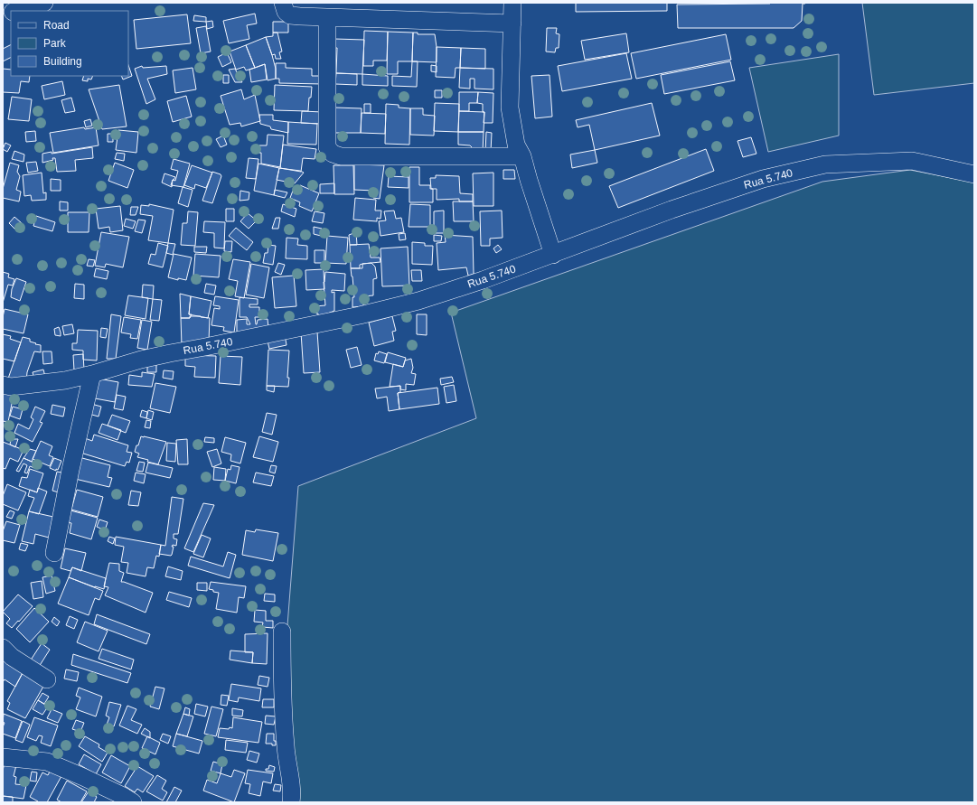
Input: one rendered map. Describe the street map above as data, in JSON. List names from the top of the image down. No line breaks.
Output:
{"streets":{"street":["Rua 5.740"]},"legend":["Road","Park","Building"]}
